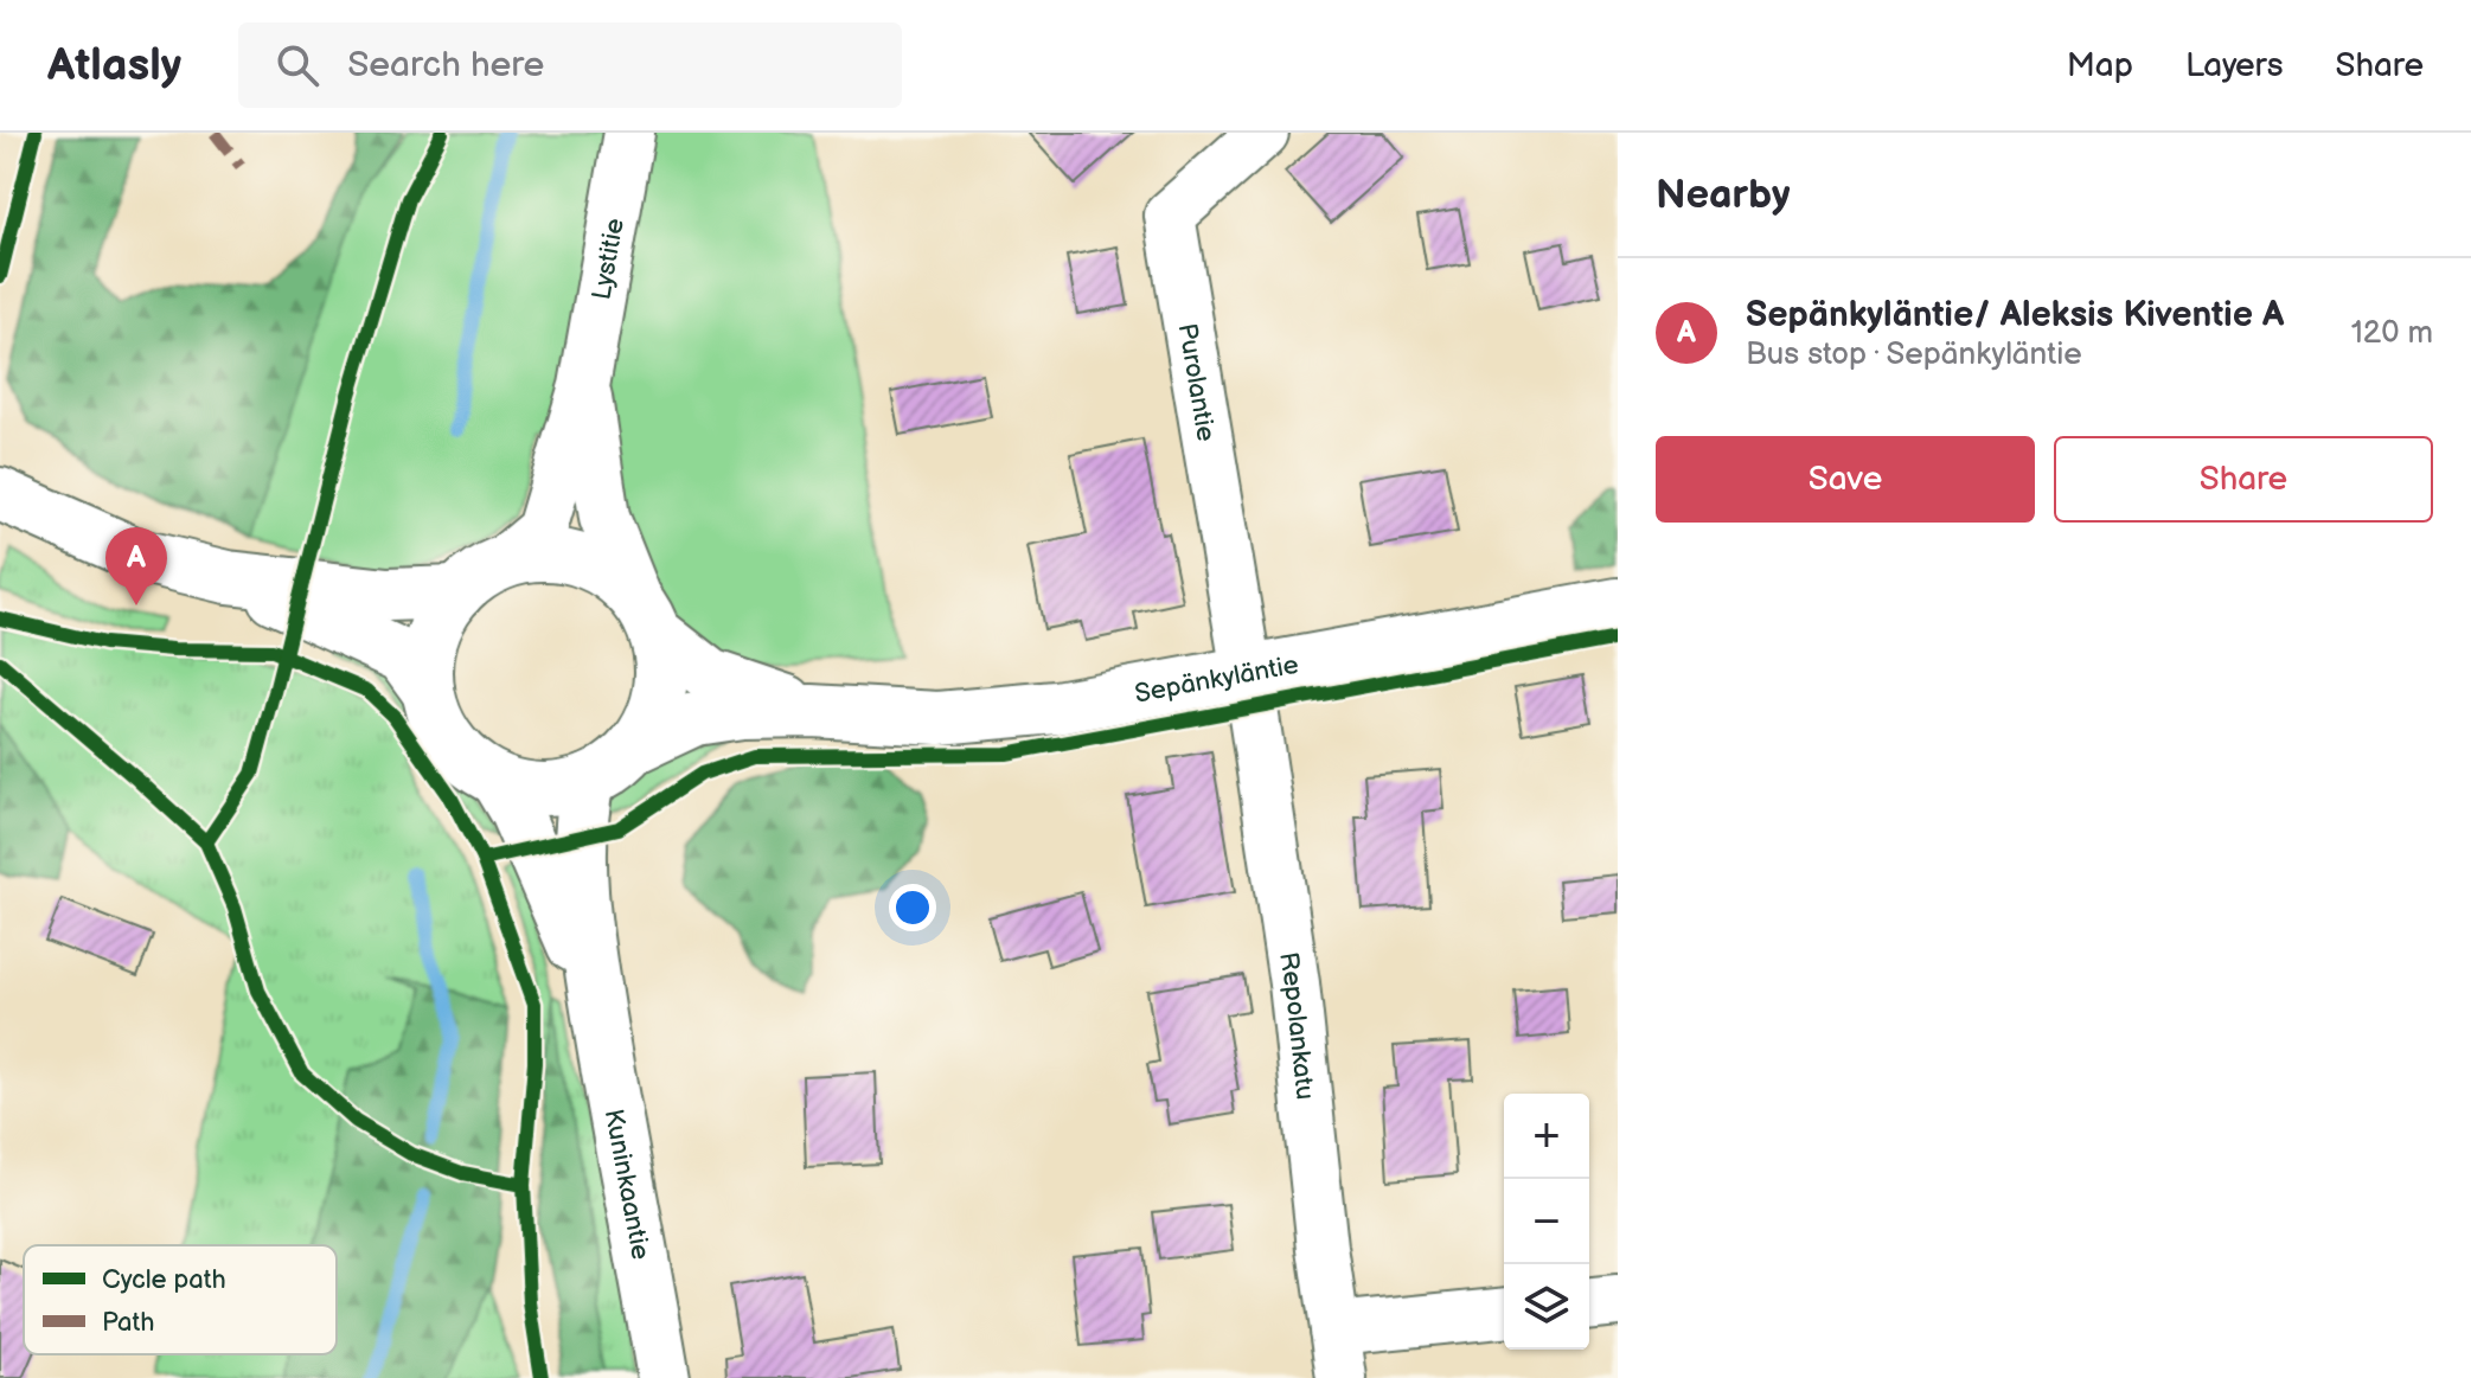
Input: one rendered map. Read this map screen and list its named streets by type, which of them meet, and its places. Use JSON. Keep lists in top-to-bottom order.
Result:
{
  "streets": {
    "main road": ["Sepänkyläntie", "Kuninkaantie"],
    "street": ["Lystitie", "Purolantie", "Repolankatu"]
  },
  "crossings": [
    ["Lystitie", "Sepänkyläntie"],
    ["Lystitie", "Kuninkaantie"],
    ["Purolantie", "Sepänkyläntie"],
    ["Purolantie", "Repolankatu"],
    ["Sepänkyläntie", "Repolankatu"],
    ["Sepänkyläntie", "Kuninkaantie"]
  ],
  "legend": ["Cycle path", "Path"],
  "page": {
    "header": "Atlasly",
    "search": "Search here",
    "nav": ["Map", "Layers", "Share"],
    "heading": "Nearby",
    "list": [
      {
        "mark": "A",
        "name": "Sepänkyläntie/ Aleksis Kiventie A",
        "note": "Bus stop · Sepänkyläntie",
        "value": "120 m"
      }
    ],
    "buttons": ["Save", "Share"],
    "pins": "A",
    "map_buttons": ["+", "−"]
  }
}
